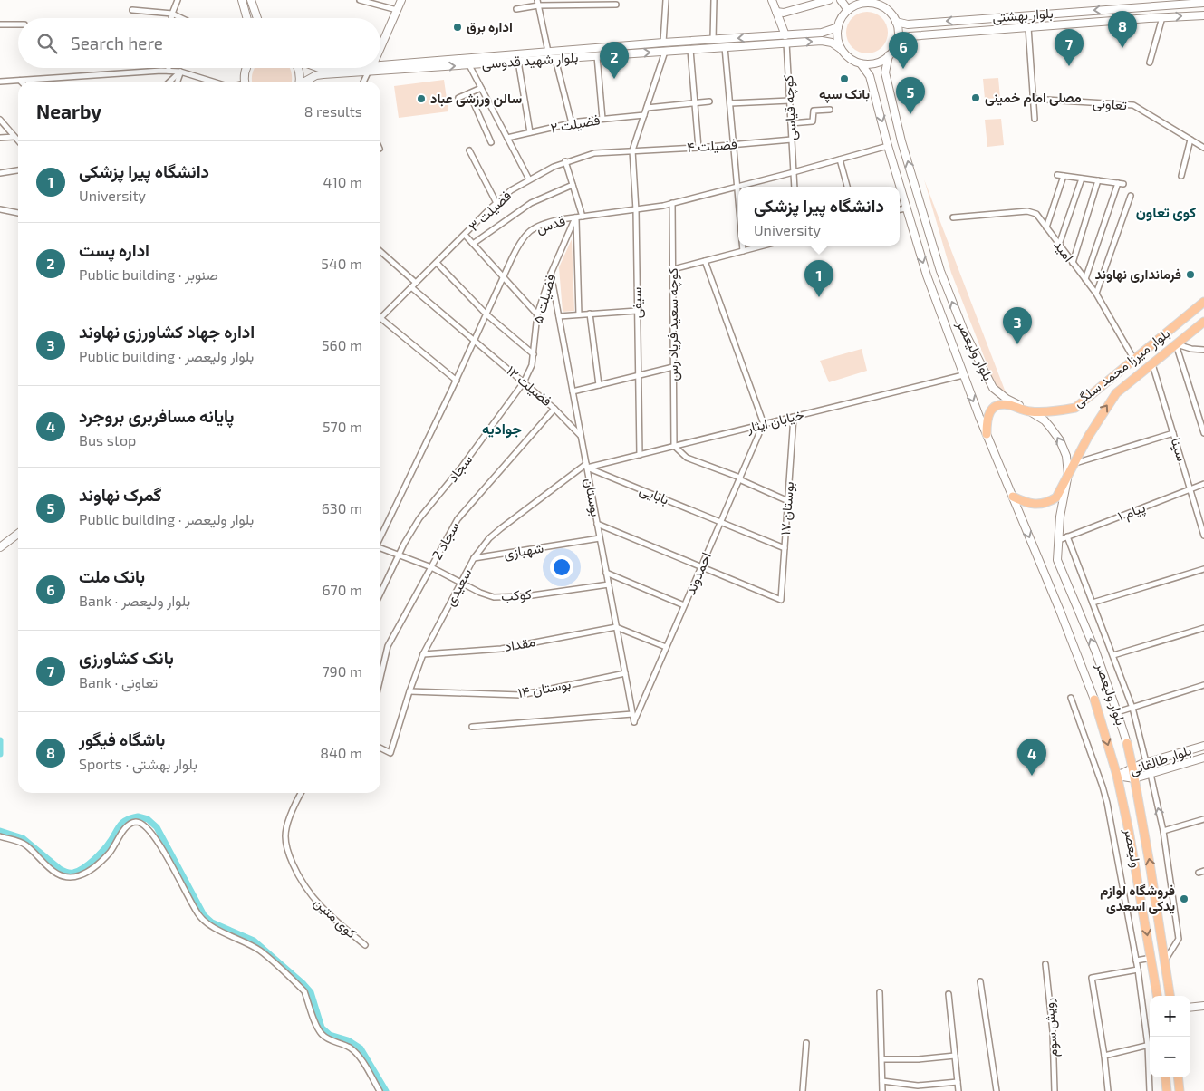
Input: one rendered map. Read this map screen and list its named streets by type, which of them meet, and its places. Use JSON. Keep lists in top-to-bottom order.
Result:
{
  "streets": {
    "main road": [
      "بلوار بهشتی",
      "بلوار شهید قدوسی",
      "بلوار ولیعصر",
      "بلوار میرزا محمد سلگی",
      "بلوار طالقانی",
      "ولیعصر"
    ],
    "street": [
      "تعاونی",
      "کوچه قیاسی",
      "فضیلت ۲",
      "فضیلت ۴",
      "فضیلت ۳",
      "قدس",
      "امید",
      "فضیلت ۵",
      "سیفی",
      "کوچه سعید فریاد رس",
      "فضیلت ۱۲",
      "خیابان ایثار",
      "سینا",
      "سجاد",
      "بابایی",
      "بوستان",
      "بوستان ۱۷",
      "پیام ۱",
      "سجاد 2",
      "شهبازی",
      "احمدوند",
      "سعیدی",
      "کوکب",
      "مقداد",
      "بوستان ۱۴",
      "کوی متین",
      "رویش سوم"
    ]
  },
  "crossings": [
    ["بلوار بهشتی", "بلوار شهید قدوسی"],
    ["بلوار بهشتی", "بلوار ولیعصر"],
    ["بلوار شهید قدوسی", "کوچه قیاسی"],
    ["بلوار شهید قدوسی", "بلوار ولیعصر"],
    ["کوچه قیاسی", "فضیلت ۴"],
    ["کوچه قیاسی", "قدس"],
    ["فضیلت ۴", "فضیلت ۳"],
    ["فضیلت ۴", "سیفی"],
    ["فضیلت ۳", "سیفی"],
    ["فضیلت ۳", "فضیلت ۱۲"],
    ["قدس", "فضیلت ۵"],
    ["قدس", "سیفی"],
    ["قدس", "کوچه سعید فریاد رس"],
    ["قدس", "بلوار ولیعصر"],
    ["قدس", "فضیلت ۱۲"],
    ["امید", "بلوار میرزا محمد سلگی"],
    ["فضیلت ۵", "فضیلت ۱۲"],
    ["فضیلت ۵", "سجاد"],
    ["فضیلت ۵", "بوستان"],
    ["سیفی", "خیابان ایثار"],
    ["کوچه سعید فریاد رس", "خیابان ایثار"],
    ["بلوار ولیعصر", "بلوار میرزا محمد سلگی"],
    ["بلوار ولیعصر", "خیابان ایثار"],
    ["بلوار ولیعصر", "پیام ۱"],
    ["بلوار ولیعصر", "ولیعصر"],
    ["بلوار میرزا محمد سلگی", "سینا"],
    ["فضیلت ۱۲", "سجاد"],
    ["فضیلت ۱۲", "بوستان"],
    ["فضیلت ۱۲", "سجاد 2"],
    ["خیابان ایثار", "بابایی"],
    ["خیابان ایثار", "بوستان"],
    ["خیابان ایثار", "بوستان ۱۷"],
    ["خیابان ایثار", "احمدوند"],
    ["خیابان ایثار", "سعیدی"],
    ["سینا", "پیام ۱"],
    ["سجاد", "کوکب"],
    ["بابایی", "بوستان"],
    ["بابایی", "بوستان ۱۷"],
    ["بابایی", "احمدوند"],
    ["بابایی", "سعیدی"],
    ["بوستان", "شهبازی"],
    ["بوستان", "احمدوند"],
    ["بوستان", "سعیدی"],
    ["بوستان", "کوکب"],
    ["بوستان", "مقداد"],
    ["بوستان", "بوستان ۱۴"],
    ["بوستان ۱۷", "احمدوند"],
    ["سجاد 2", "کوکب"],
    ["شهبازی", "سعیدی"],
    ["سعیدی", "کوکب"],
    ["سعیدی", "مقداد"],
    ["سعیدی", "بوستان ۱۴"],
    ["بلوار طالقانی", "ولیعصر"]
  ],
  "districts": ["کوی تعاون", "جوادیه"],
  "places": [
    "اداره برق",
    "بانک سپه",
    "مصلی امام خمینی",
    "سالن ورزشی عباد",
    "فرمانداری نهاوند",
    "فروشگاه لوازم یدکی اسعدی"
  ],
  "page": {
    "pins": [
      "8",
      "7",
      "6",
      "2",
      "5",
      "1",
      "3",
      "4"
    ],
    "search": "Search here",
    "heading": ["Nearby", "8 results"],
    "list": [
      {
        "mark": "1",
        "name": "دانشگاه پیرا پزشکی",
        "note": "University",
        "value": "410 m"
      },
      {
        "mark": "2",
        "name": "اداره پست",
        "note": "Public building · صنوبر",
        "value": "540 m"
      },
      {
        "mark": "3",
        "name": "اداره جهاد کشاورزی نهاوند",
        "note": "Public building · بلوار ولیعصر",
        "value": "560 m"
      },
      {
        "mark": "4",
        "name": "پایانه مسافربری بروجرد",
        "note": "Bus stop",
        "value": "570 m"
      },
      {
        "mark": "5",
        "name": "گمرک نهاوند",
        "note": "Public building · بلوار ولیعصر",
        "value": "630 m"
      },
      {
        "mark": "6",
        "name": "بانک ملت",
        "note": "Bank · بلوار ولیعصر",
        "value": "670 m"
      },
      {
        "mark": "7",
        "name": "بانک کشاورزی",
        "note": "Bank · تعاونی",
        "value": "790 m"
      },
      {
        "mark": "8",
        "name": "باشگاه فیگور",
        "note": "Sports · بلوار بهشتی",
        "value": "840 m"
      }
    ],
    "popup": ["دانشگاه پیرا پزشکی", "University"],
    "map_buttons": ["+", "−"]
  }
}
